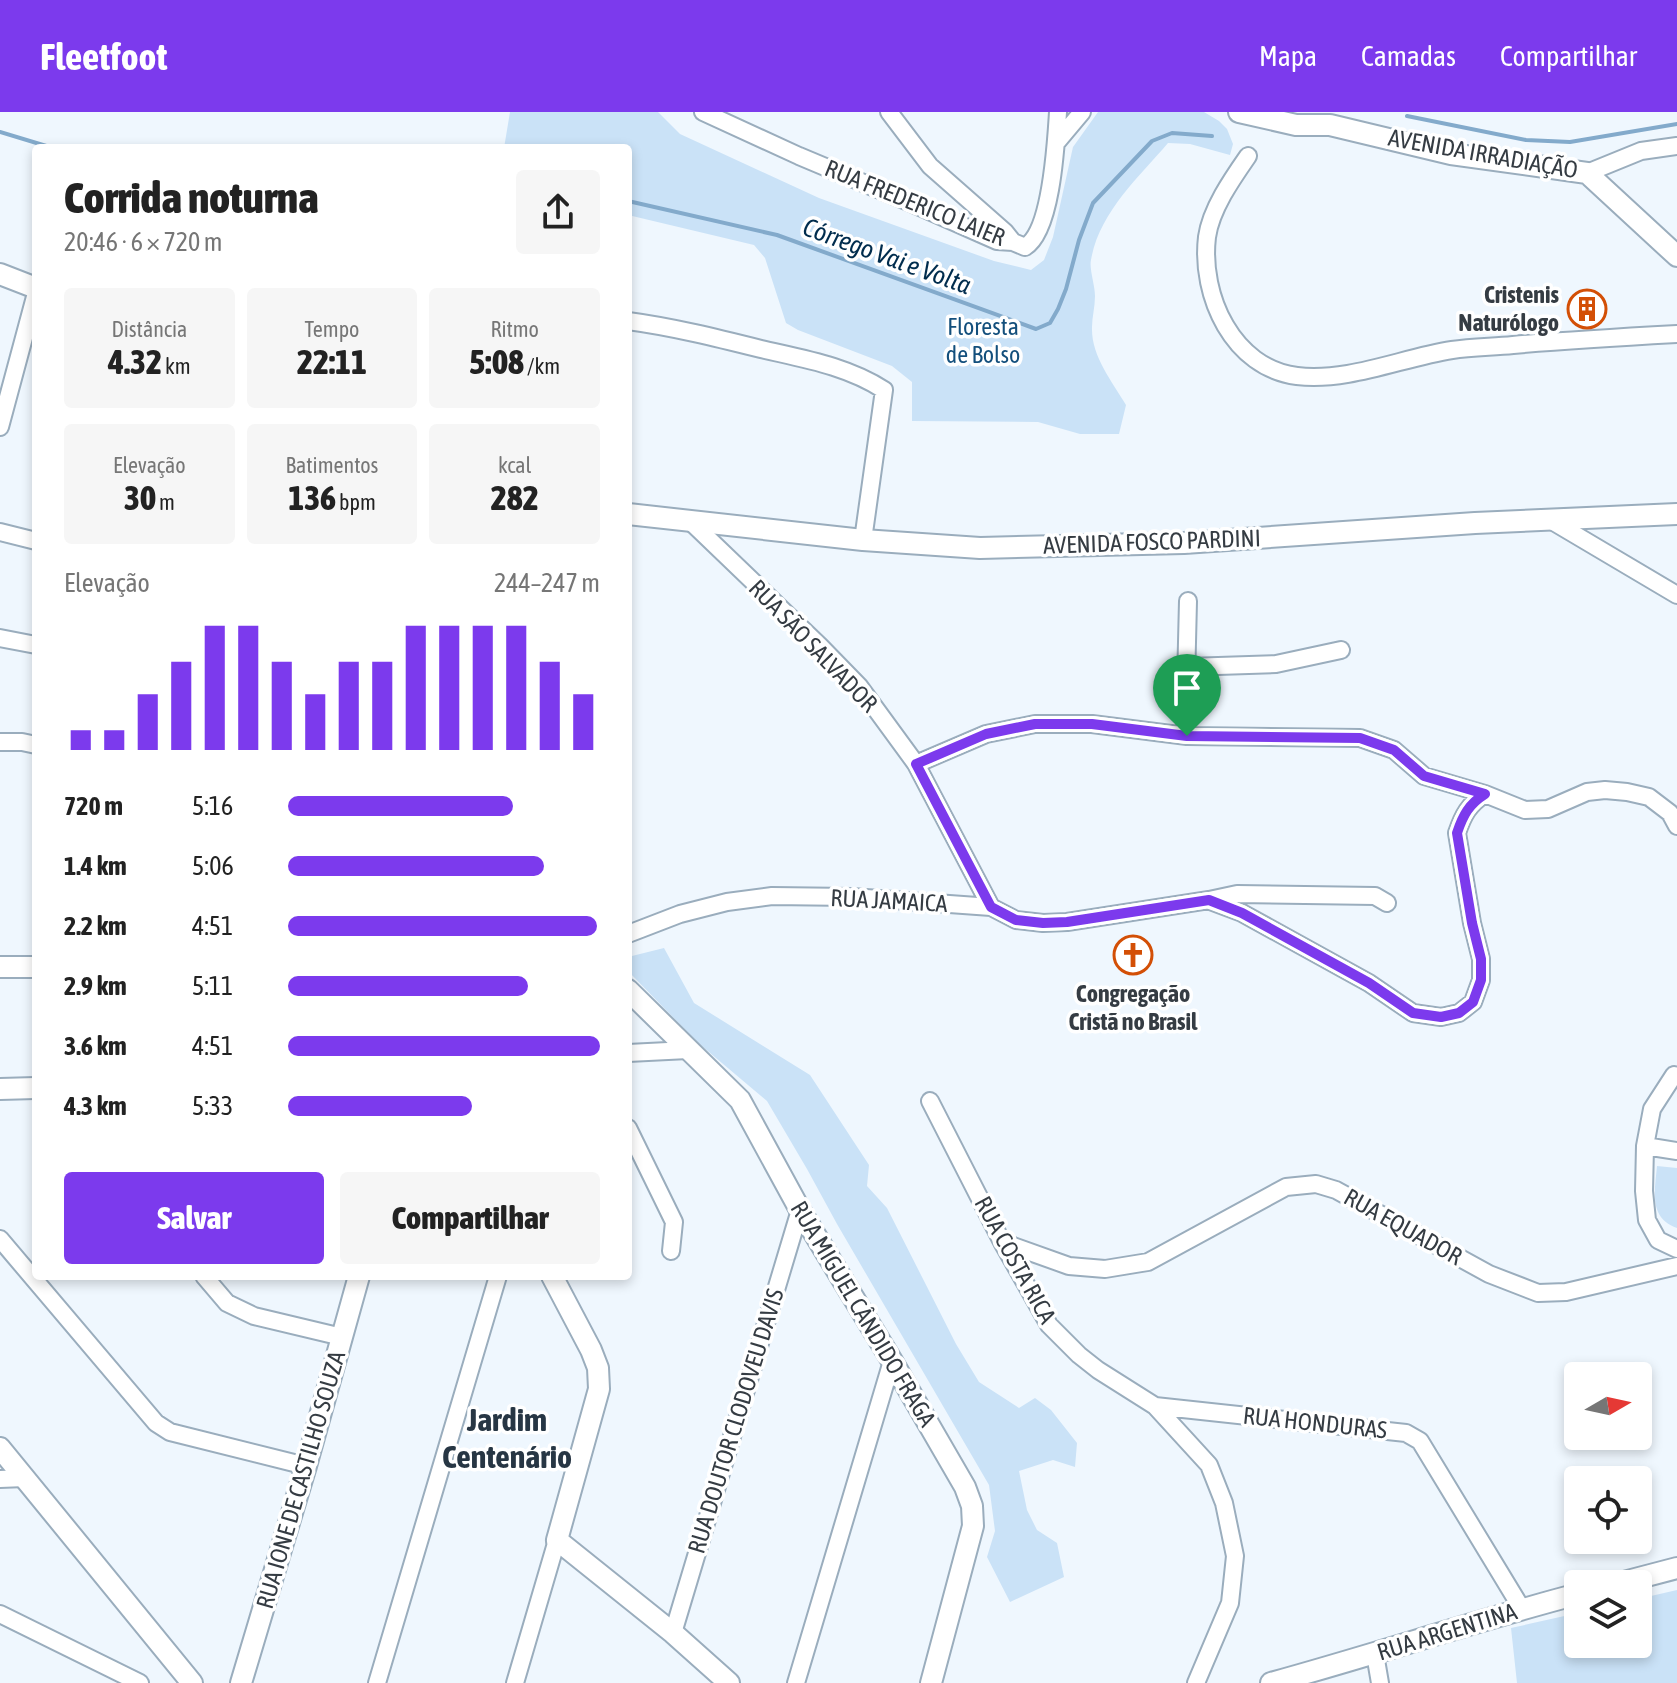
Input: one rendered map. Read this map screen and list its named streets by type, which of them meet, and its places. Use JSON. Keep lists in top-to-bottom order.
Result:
{
  "streets": {
    "street": [
      "AVENIDA IRRADIAÇÃO",
      "RUA FREDERICO LAIER",
      "AVENIDA FOSCO PARDINI",
      "RUA SÃO SALVADOR",
      "RUA JAMAICA",
      "RUA EQUADOR",
      "RUA COSTA RICA",
      "RUA MIGUEL CÂNDIDO FRAGA",
      "RUA DOUTOR CLODOVEU DAVIS",
      "RUA HONDURAS",
      "RUA IONE DE CASTILHO SOUZA",
      "RUA ARGENTINA"
    ]
  },
  "crossings": [
    ["AVENIDA FOSCO PARDINI", "RUA SÃO SALVADOR"],
    ["RUA SÃO SALVADOR", "RUA JAMAICA"],
    ["RUA EQUADOR", "RUA COSTA RICA"],
    ["RUA COSTA RICA", "RUA HONDURAS"],
    ["RUA MIGUEL CÂNDIDO FRAGA", "RUA DOUTOR CLODOVEU DAVIS"],
    ["RUA HONDURAS", "RUA ARGENTINA"]
  ],
  "districts": ["Jardim Centenário"],
  "water": ["Córrego Vai e Volta"],
  "parks": ["Floresta de Bolso"],
  "places": {
    "building": ["Cristenis Naturólogo"],
    "church": ["Congregação Cristã no Brasil"]
  },
  "north": "right",
  "page": {
    "header": "Fleetfoot",
    "nav": ["Mapa", "Camadas", "Compartilhar"],
    "heading": ["Corrida noturna", "20:46 · 6 × 720 m"],
    "stats": [
      ["Distância", "4.32 km"],
      ["Tempo", "22:11"],
      ["Ritmo", "5:08 /km"],
      ["Elevação", "30 m"],
      ["Batimentos", "136 bpm"],
      ["kcal", "282"]
    ],
    "chart": ["Elevação", "244–247 m"],
    "list": [
      {
        "name": "720 m",
        "note": "5:16"
      },
      {
        "name": "1.4 km",
        "note": "5:06"
      },
      {
        "name": "2.2 km",
        "note": "4:51"
      },
      {
        "name": "2.9 km",
        "note": "5:11"
      },
      {
        "name": "3.6 km",
        "note": "4:51"
      },
      {
        "name": "4.3 km",
        "note": "5:33"
      }
    ],
    "buttons": ["Salvar", "Compartilhar"]
  }
}
